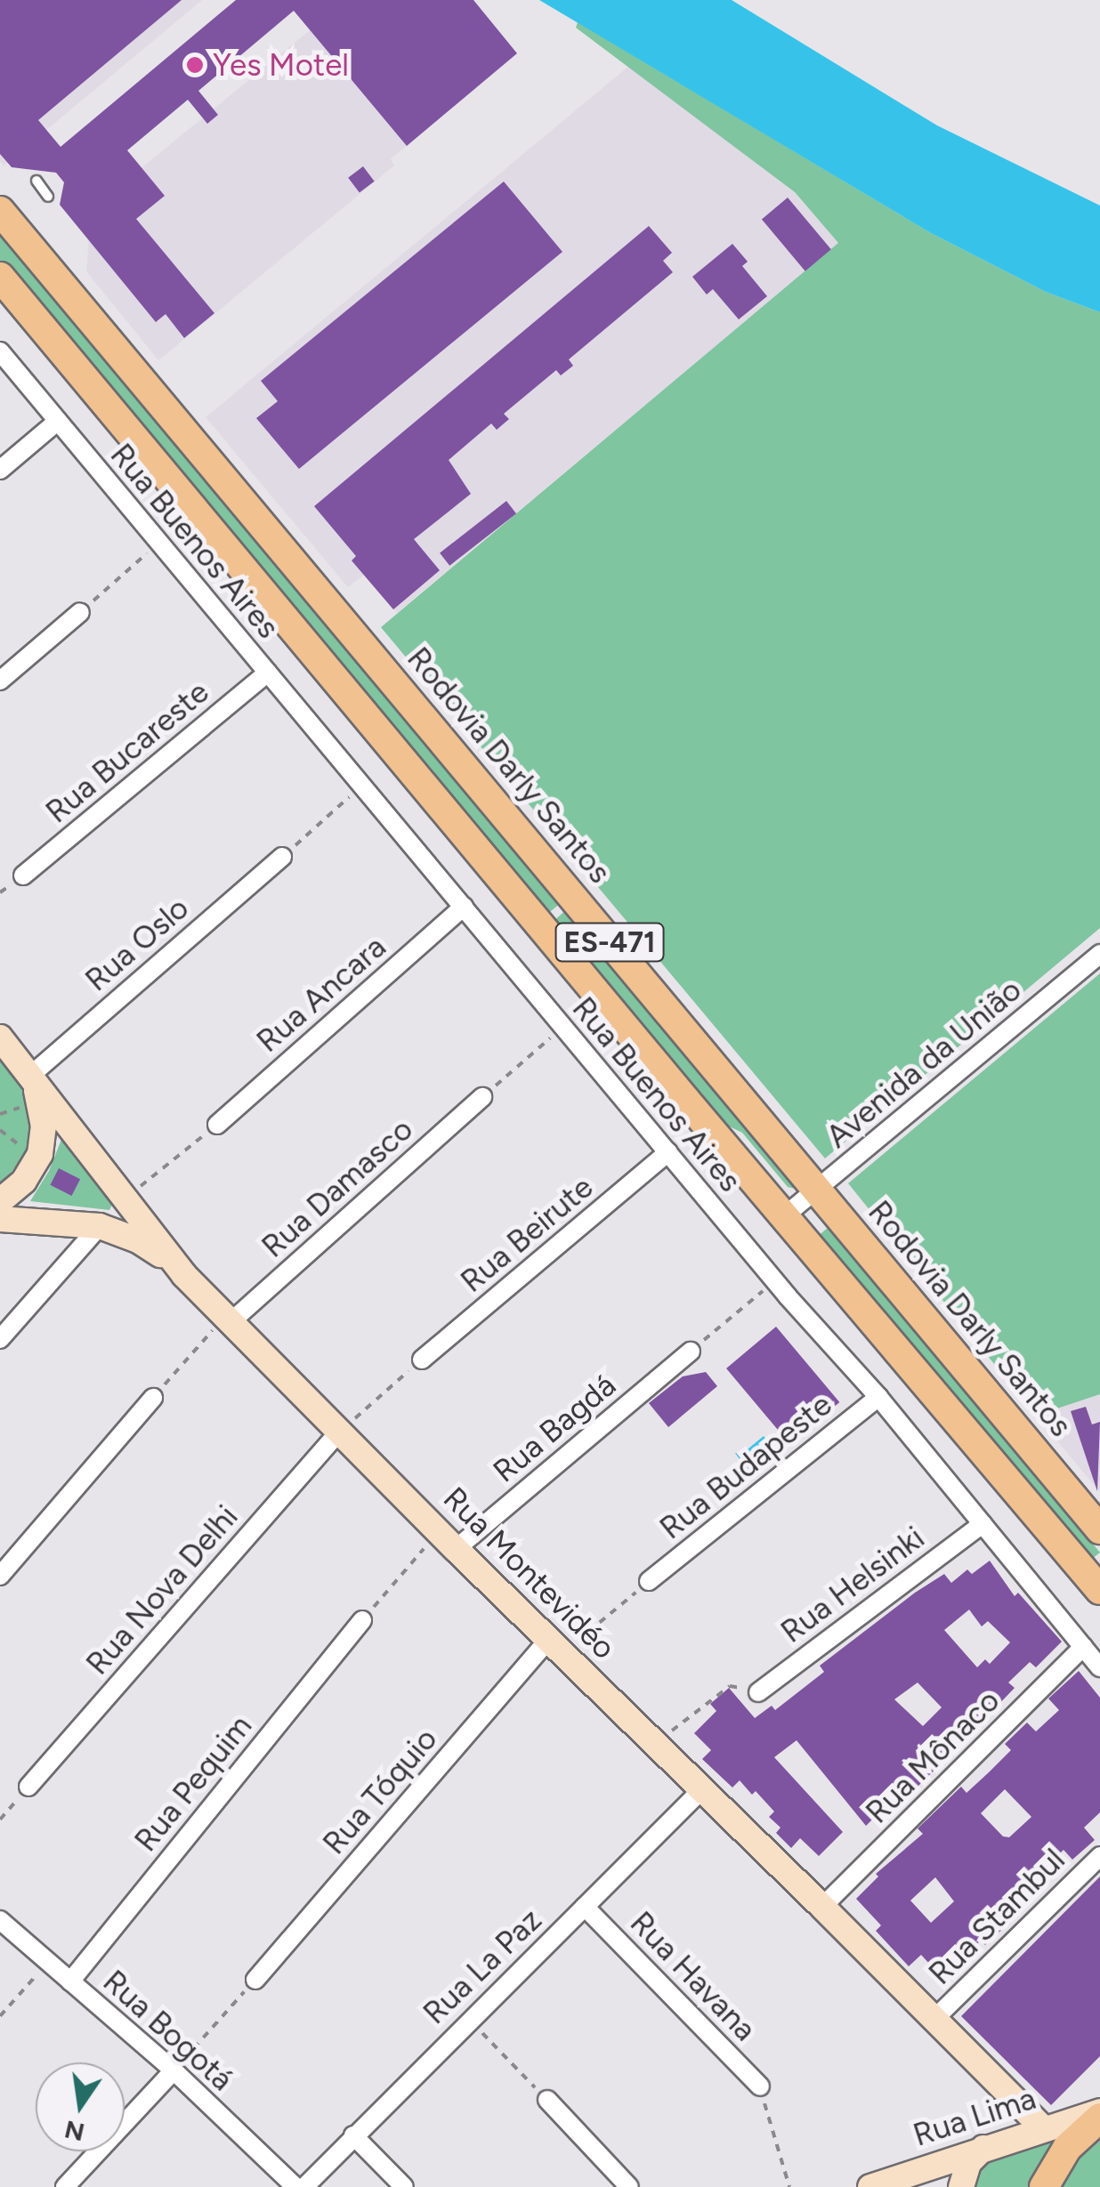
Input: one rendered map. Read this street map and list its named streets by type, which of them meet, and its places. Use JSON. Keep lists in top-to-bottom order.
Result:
{
  "streets": {
    "main road": ["Rodovia Darly Santos", "ES-471"],
    "street": [
      "Rua Buenos Aires",
      "Rua Bucareste",
      "Rua Oslo",
      "Rua Ancara",
      "Avenida da União",
      "Rua Damasco",
      "Rua Beirute",
      "Rua Bagdá",
      "Rua Budapeste",
      "Rua Montevidéo",
      "Rua Helsinki",
      "Rua Nova Delhi",
      "Rua Mônaco",
      "Rua Pequim",
      "Rua Tóquio",
      "Rua Stambul",
      "Rua La Paz",
      "Rua Havana",
      "Rua Bogotá",
      "Rua Lima"
    ]
  },
  "crossings": [
    ["Rua Buenos Aires", "Rua Bucareste"],
    ["Rua Buenos Aires", "Rua Ancara"],
    ["Rua Buenos Aires", "Rua Beirute"],
    ["Rua Buenos Aires", "Rua Budapeste"],
    ["Rua Buenos Aires", "Rua Helsinki"],
    ["Rua Buenos Aires", "Rua Mônaco"],
    ["Rodovia Darly Santos", "Avenida da União"],
    ["ES-471", "Avenida da União"],
    ["Rua Oslo", "Rua Montevidéo"],
    ["Rua Damasco", "Rua Montevidéo"],
    ["Rua Bagdá", "Rua Montevidéo"],
    ["Rua Montevidéo", "Rua Nova Delhi"],
    ["Rua Montevidéo", "Rua Mônaco"],
    ["Rua Montevidéo", "Rua Tóquio"],
    ["Rua Montevidéo", "Rua Stambul"],
    ["Rua Montevidéo", "Rua La Paz"],
    ["Rua Montevidéo", "Rua Lima"],
    ["Rua Pequim", "Rua Bogotá"],
    ["Rua La Paz", "Rua Havana"]
  ],
  "places": ["Yes Motel"],
  "north": "bottom"
}
